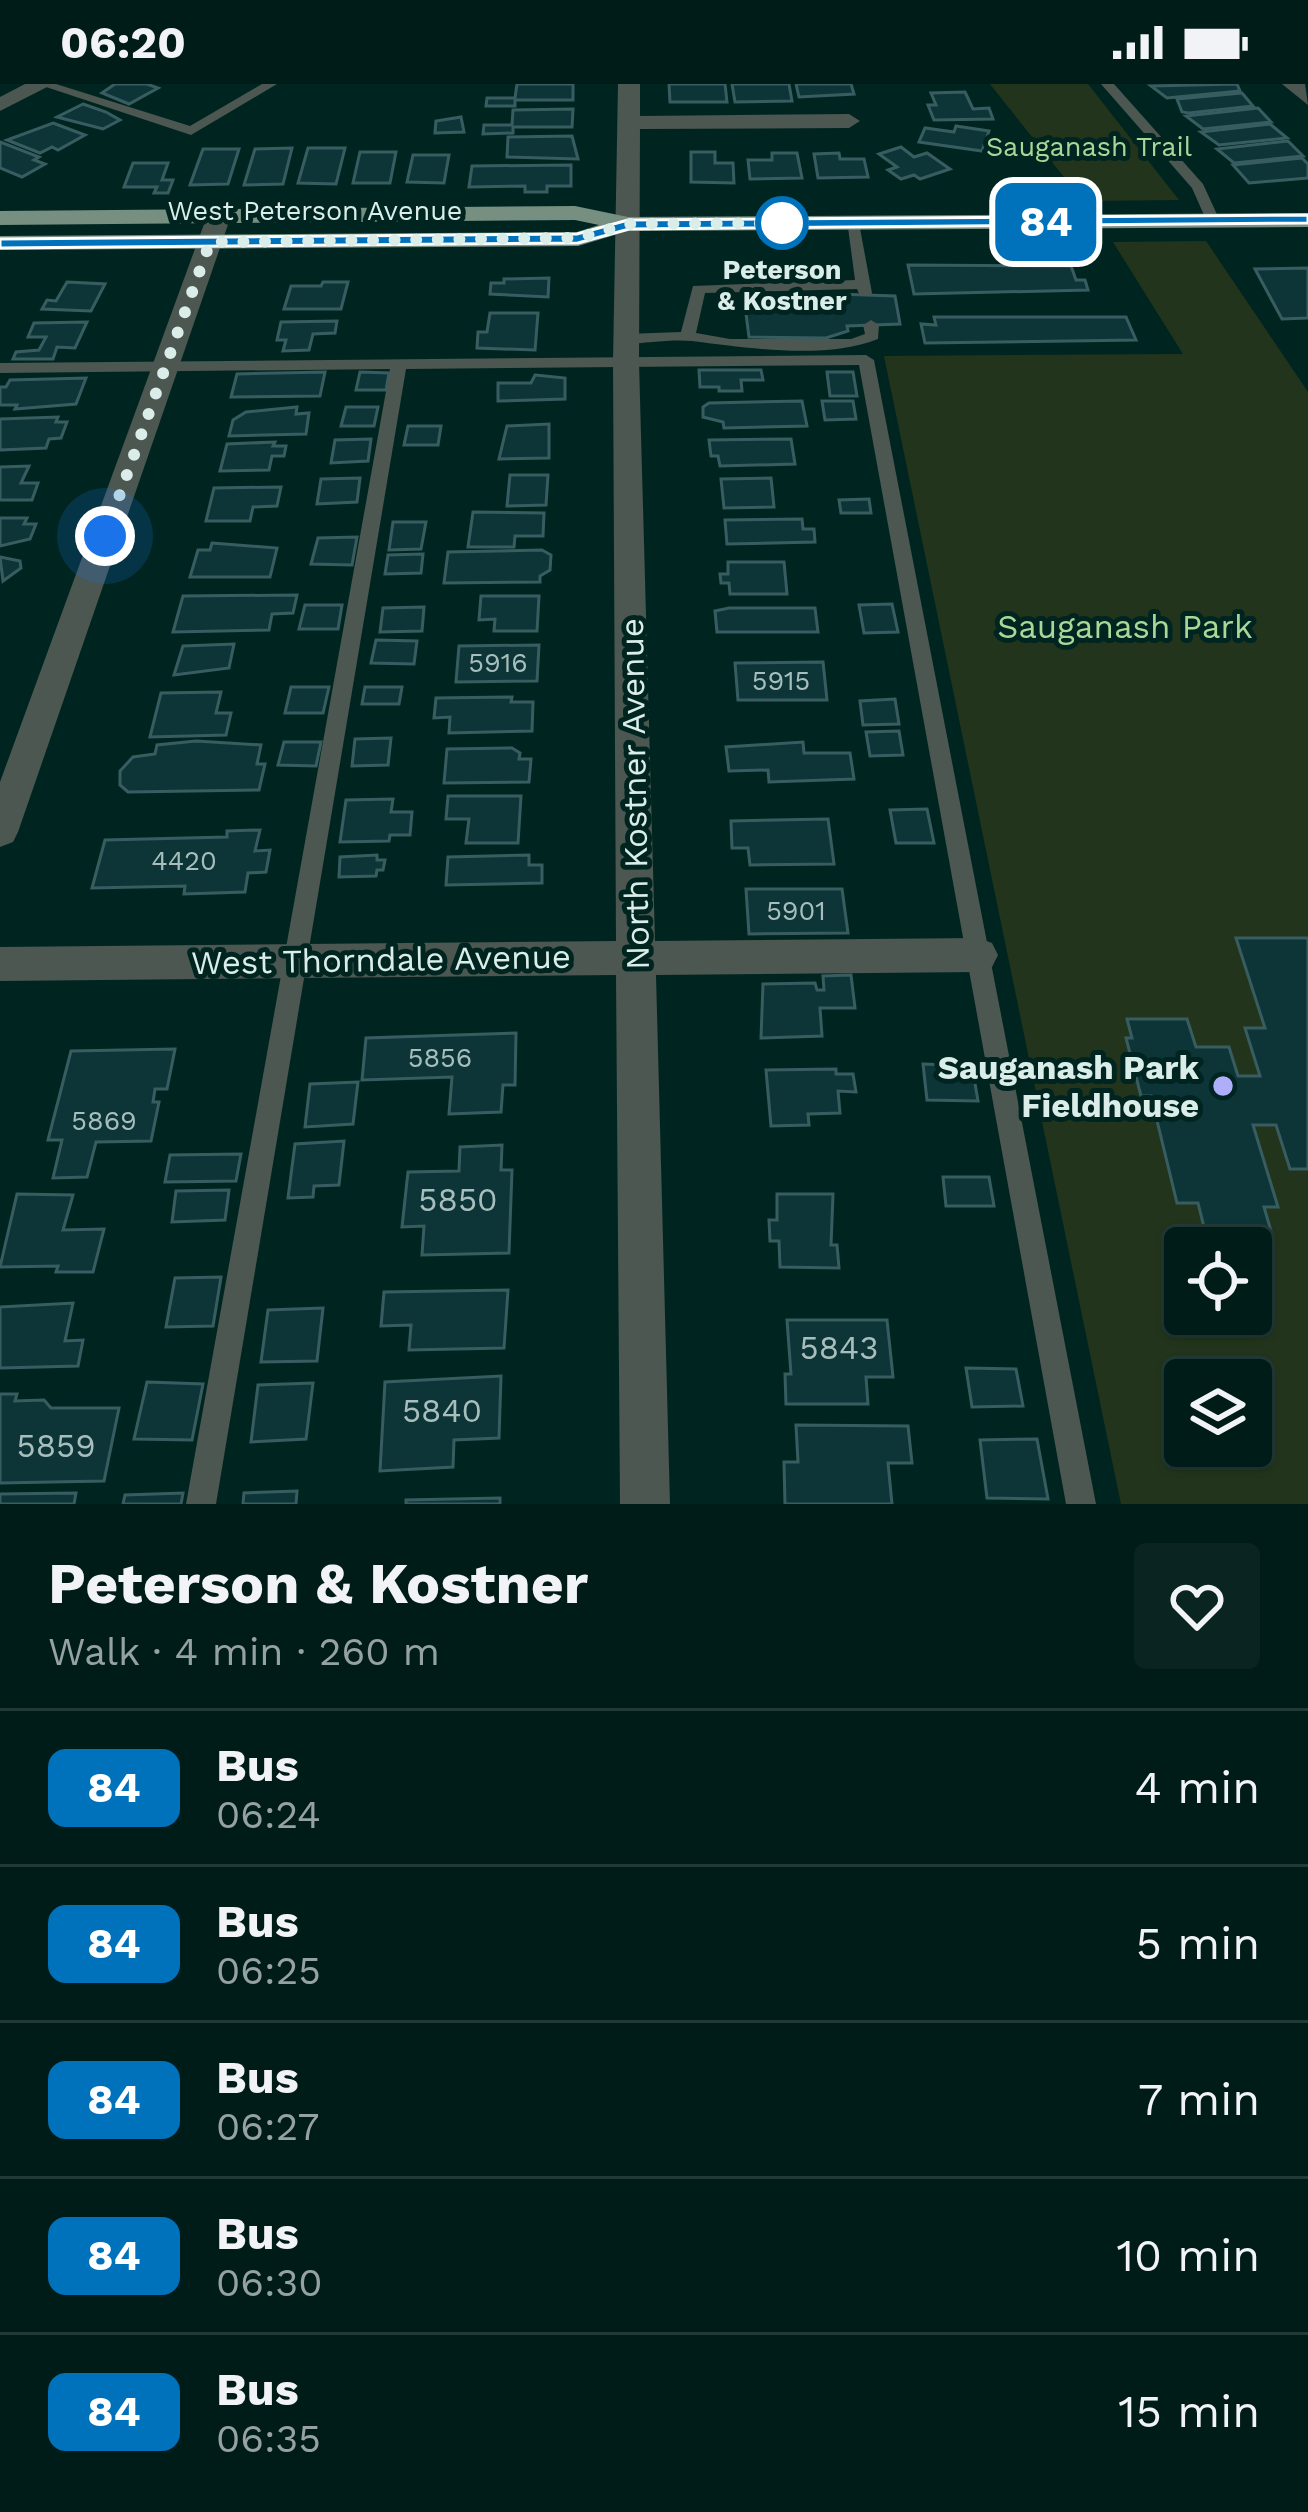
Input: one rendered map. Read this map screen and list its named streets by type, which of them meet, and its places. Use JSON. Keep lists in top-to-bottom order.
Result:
{
  "streets": {
    "main road": ["West Peterson Avenue"],
    "street": ["North Kostner Avenue", "West Thorndale Avenue"]
  },
  "crossings": [
    ["West Peterson Avenue", "North Kostner Avenue"],
    ["North Kostner Avenue", "West Thorndale Avenue"]
  ],
  "parks": ["Sauganash Trail", "Sauganash Park"],
  "places": ["Peterson & Kostner", "Sauganash Park Fieldhouse"],
  "lines": ["bus line 84"],
  "house_numbers": [
    "5916",
    "5915",
    "4420",
    "5901",
    "5856",
    "5869",
    "5850",
    "5843",
    "5840",
    "5859"
  ],
  "page": {
    "status": "06:20",
    "on_map": "84",
    "heading": ["Peterson & Kostner", "Walk · 4 min · 260 m"],
    "list": [
      {
        "mark": "84",
        "name": "Bus",
        "note": "06:24",
        "value": "4 min"
      },
      {
        "mark": "84",
        "name": "Bus",
        "note": "06:25",
        "value": "5 min"
      },
      {
        "mark": "84",
        "name": "Bus",
        "note": "06:27",
        "value": "7 min"
      },
      {
        "mark": "84",
        "name": "Bus",
        "note": "06:30",
        "value": "10 min"
      },
      {
        "mark": "84",
        "name": "Bus",
        "note": "06:35",
        "value": "15 min"
      }
    ]
  }
}
